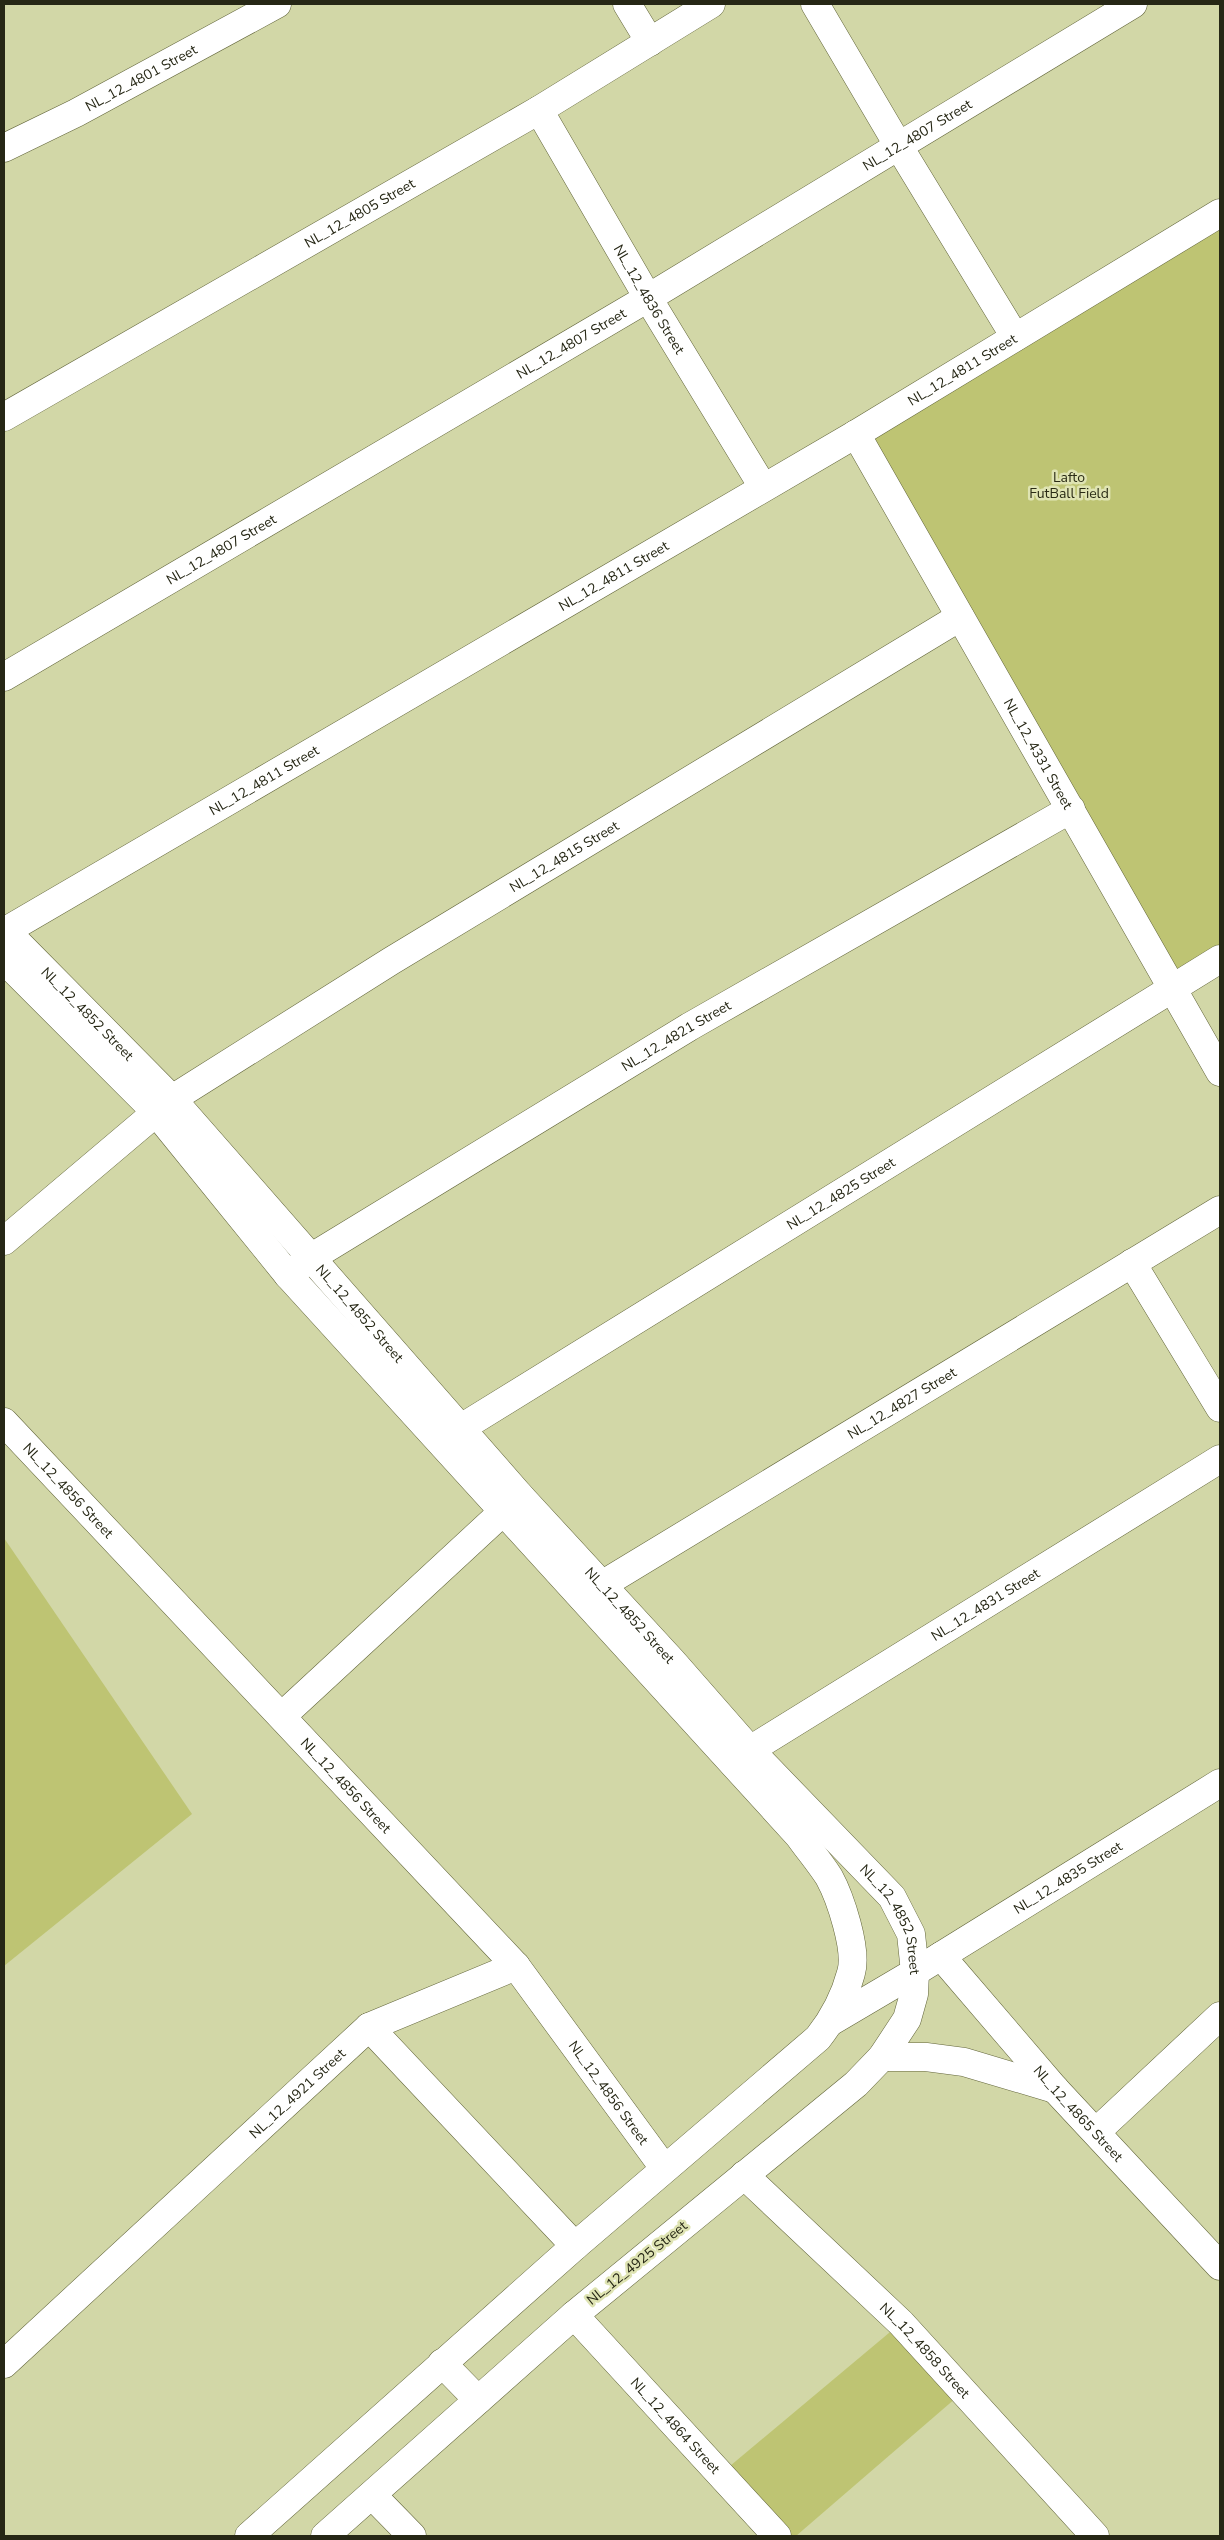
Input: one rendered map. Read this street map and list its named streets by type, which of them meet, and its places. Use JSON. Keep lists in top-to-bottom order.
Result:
{
  "streets": {
    "street": [
      "NL_12_4801 Street",
      "NL_12_4807 Street",
      "NL_12_4805 Street",
      "NL_12_4836 Street",
      "NL_12_4811 Street",
      "NL_12_4331 Street",
      "NL_12_4815 Street",
      "NL_12_4852 Street",
      "NL_12_4821 Street",
      "NL_12_4825 Street",
      "NL_12_4827 Street",
      "NL_12_4856 Street",
      "NL_12_4831 Street",
      "NL_12_4835 Street",
      "NL_12_4921 Street",
      "NL_12_4865 Street",
      "NL_12_4925 Street",
      "NL_12_4858 Street",
      "NL_12_4864 Street"
    ]
  },
  "crossings": [
    ["NL_12_4807 Street", "NL_12_4836 Street"],
    ["NL_12_4805 Street", "NL_12_4836 Street"],
    ["NL_12_4836 Street", "NL_12_4811 Street"],
    ["NL_12_4811 Street", "NL_12_4331 Street"],
    ["NL_12_4811 Street", "NL_12_4852 Street"],
    ["NL_12_4331 Street", "NL_12_4815 Street"],
    ["NL_12_4331 Street", "NL_12_4821 Street"],
    ["NL_12_4331 Street", "NL_12_4825 Street"],
    ["NL_12_4815 Street", "NL_12_4852 Street"],
    ["NL_12_4852 Street", "NL_12_4821 Street"],
    ["NL_12_4852 Street", "NL_12_4825 Street"],
    ["NL_12_4852 Street", "NL_12_4827 Street"],
    ["NL_12_4852 Street", "NL_12_4831 Street"],
    ["NL_12_4852 Street", "NL_12_4835 Street"],
    ["NL_12_4852 Street", "NL_12_4925 Street"],
    ["NL_12_4835 Street", "NL_12_4865 Street"],
    ["NL_12_4835 Street", "NL_12_4925 Street"],
    ["NL_12_4925 Street", "NL_12_4858 Street"],
    ["NL_12_4925 Street", "NL_12_4864 Street"]
  ],
  "parks": ["Lafto FutBall Field"]
}
